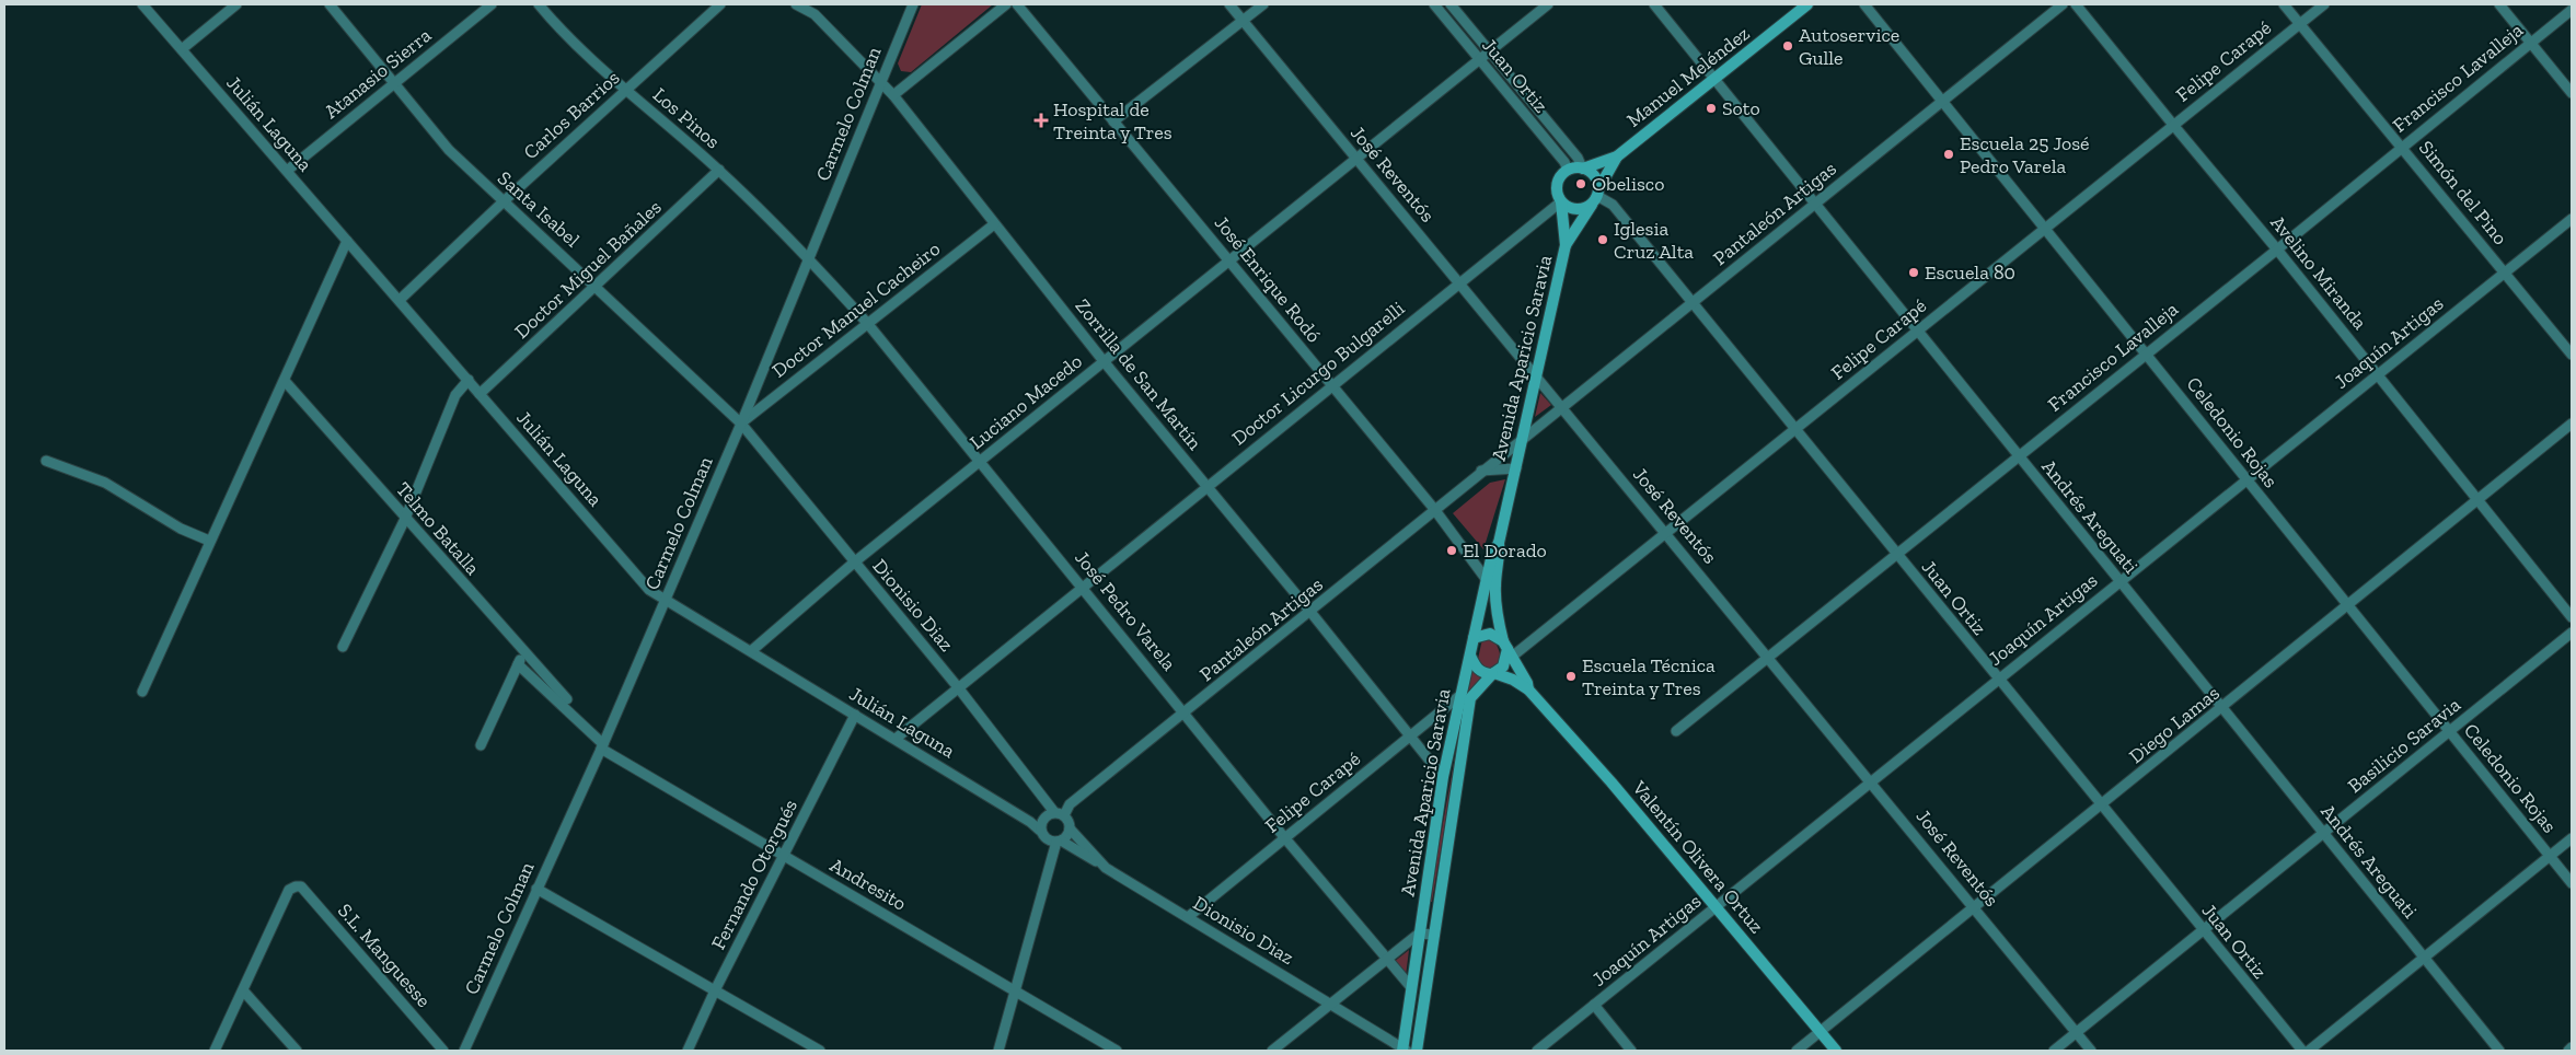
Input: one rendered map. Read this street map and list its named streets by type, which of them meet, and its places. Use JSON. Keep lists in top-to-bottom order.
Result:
{
  "streets": {
    "street": [
      "Felipe Carapé",
      "Atanasio Sierra",
      "Juan Ortiz",
      "Manuel Meléndez",
      "Francisco Lavalleja",
      "Carmelo Colman",
      "Carlos Barrios",
      "Los Pinos",
      "Julián Laguna",
      "José Reventós",
      "Simón del Pino",
      "Santa Isabel",
      "Pantaleón Artigas",
      "Doctor Miguel Bañales",
      "Avelino Miranda",
      "José Enrique Rodó",
      "Doctor Manuel Cacheiro",
      "Joaquín Artigas",
      "Avenida Aparicio Saravia",
      "Doctor Licurgo Bulgarelli",
      "Zorrilla de San Martín",
      "Luciano Macedo",
      "Celedonio Rojas",
      "Andrés Areguati",
      "Telmo Batalla",
      "Dionisio Diaz",
      "José Pedro Varela",
      "Diego Lamas",
      "Basilicio Saravia",
      "Valentín Olivera Ortuz",
      "Fernando Otorgués",
      "Andresito",
      "S.L. Manguesse"
    ]
  },
  "crossings": [
    ["Felipe Carapé", "Juan Ortiz"],
    ["Felipe Carapé", "José Reventós"],
    ["Felipe Carapé", "Simón del Pino"],
    ["Felipe Carapé", "Avelino Miranda"],
    ["Felipe Carapé", "Avenida Aparicio Saravia"],
    ["Felipe Carapé", "Zorrilla de San Martín"],
    ["Felipe Carapé", "Celedonio Rojas"],
    ["Felipe Carapé", "Andrés Areguati"],
    ["Felipe Carapé", "Dionisio Diaz"],
    ["Felipe Carapé", "José Pedro Varela"],
    ["Felipe Carapé", "Valentín Olivera Ortuz"],
    ["Atanasio Sierra", "Julián Laguna"],
    ["Atanasio Sierra", "Santa Isabel"],
    ["Juan Ortiz", "Manuel Meléndez"],
    ["Juan Ortiz", "Francisco Lavalleja"],
    ["Juan Ortiz", "Pantaleón Artigas"],
    ["Juan Ortiz", "Joaquín Artigas"],
    ["Juan Ortiz", "Avenida Aparicio Saravia"],
    ["Juan Ortiz", "Doctor Licurgo Bulgarelli"],
    ["Juan Ortiz", "Luciano Macedo"],
    ["Juan Ortiz", "Diego Lamas"],
    ["Juan Ortiz", "Basilicio Saravia"],
    ["Manuel Meléndez", "Avenida Aparicio Saravia"],
    ["Manuel Meléndez", "Doctor Licurgo Bulgarelli"],
    ["Manuel Meléndez", "Andrés Areguati"],
    ["Francisco Lavalleja", "José Reventós"],
    ["Francisco Lavalleja", "Simón del Pino"],
    ["Francisco Lavalleja", "Avelino Miranda"],
    ["Francisco Lavalleja", "Celedonio Rojas"],
    ["Francisco Lavalleja", "Andrés Areguati"],
    ["Carmelo Colman", "Los Pinos"],
    ["Carmelo Colman", "Julián Laguna"],
    ["Carmelo Colman", "Santa Isabel"],
    ["Carmelo Colman", "Doctor Manuel Cacheiro"],
    ["Carmelo Colman", "Zorrilla de San Martín"],
    ["Carmelo Colman", "Dionisio Diaz"],
    ["Carmelo Colman", "José Pedro Varela"],
    ["Carmelo Colman", "Andresito"],
    ["Carlos Barrios", "Los Pinos"],
    ["Carlos Barrios", "Julián Laguna"],
    ["Carlos Barrios", "Santa Isabel"],
    ["Los Pinos", "Doctor Miguel Bañales"],
    ["Los Pinos", "José Pedro Varela"],
    ["Julián Laguna", "Pantaleón Artigas"],
    ["Julián Laguna", "Doctor Miguel Bañales"],
    ["Julián Laguna", "Doctor Licurgo Bulgarelli"],
    ["Julián Laguna", "Luciano Macedo"],
    ["Julián Laguna", "Dionisio Diaz"],
    ["Julián Laguna", "Fernando Otorgués"],
    ["José Reventós", "Pantaleón Artigas"],
    ["José Reventós", "Joaquín Artigas"],
    ["José Reventós", "Avenida Aparicio Saravia"],
    ["José Reventós", "Doctor Licurgo Bulgarelli"],
    ["José Reventós", "Luciano Macedo"],
    ["José Reventós", "Diego Lamas"],
    ["José Reventós", "Basilicio Saravia"],
    ["Simón del Pino", "Joaquín Artigas"],
    ["Santa Isabel", "Doctor Miguel Bañales"],
    ["Santa Isabel", "Doctor Manuel Cacheiro"],
    ["Santa Isabel", "Dionisio Diaz"],
    ["Pantaleón Artigas", "José Enrique Rodó"],
    ["Pantaleón Artigas", "Avenida Aparicio Saravia"],
    ["Pantaleón Artigas", "Zorrilla de San Martín"],
    ["Pantaleón Artigas", "Celedonio Rojas"],
    ["Pantaleón Artigas", "Andrés Areguati"],
    ["Pantaleón Artigas", "Dionisio Diaz"],
    ["Pantaleón Artigas", "José Pedro Varela"],
    ["Avelino Miranda", "Joaquín Artigas"],
    ["Avelino Miranda", "Diego Lamas"],
    ["José Enrique Rodó", "Avenida Aparicio Saravia"],
    ["José Enrique Rodó", "Doctor Licurgo Bulgarelli"],
    ["José Enrique Rodó", "Luciano Macedo"],
    ["Doctor Manuel Cacheiro", "Zorrilla de San Martín"],
    ["Doctor Manuel Cacheiro", "Dionisio Diaz"],
    ["Doctor Manuel Cacheiro", "José Pedro Varela"],
    ["Joaquín Artigas", "Celedonio Rojas"],
    ["Joaquín Artigas", "Andrés Areguati"],
    ["Joaquín Artigas", "Valentín Olivera Ortuz"],
    ["Avenida Aparicio Saravia", "Doctor Licurgo Bulgarelli"],
    ["Avenida Aparicio Saravia", "Zorrilla de San Martín"],
    ["Avenida Aparicio Saravia", "Dionisio Diaz"],
    ["Avenida Aparicio Saravia", "José Pedro Varela"],
    ["Avenida Aparicio Saravia", "Valentín Olivera Ortuz"],
    ["Doctor Licurgo Bulgarelli", "Zorrilla de San Martín"],
    ["Doctor Licurgo Bulgarelli", "Dionisio Diaz"],
    ["Doctor Licurgo Bulgarelli", "José Pedro Varela"],
    ["Zorrilla de San Martín", "Luciano Macedo"],
    ["Luciano Macedo", "Dionisio Diaz"],
    ["Luciano Macedo", "José Pedro Varela"],
    ["Celedonio Rojas", "Diego Lamas"],
    ["Celedonio Rojas", "Basilicio Saravia"],
    ["Andrés Areguati", "Diego Lamas"],
    ["Andrés Areguati", "Basilicio Saravia"],
    ["Diego Lamas", "Valentín Olivera Ortuz"],
    ["Fernando Otorgués", "Andresito"]
  ],
  "places": {
    "other": [
      "Autoservice Gulle",
      "Soto",
      "Escuela 25 José Pedro Varela",
      "Obelisco",
      "Iglesia Cruz Alta",
      "Escuela 80",
      "El Dorado",
      "Escuela Técnica Treinta y Tres"
    ],
    "health": ["Hospital de Treinta y Tres"]
  }
}
